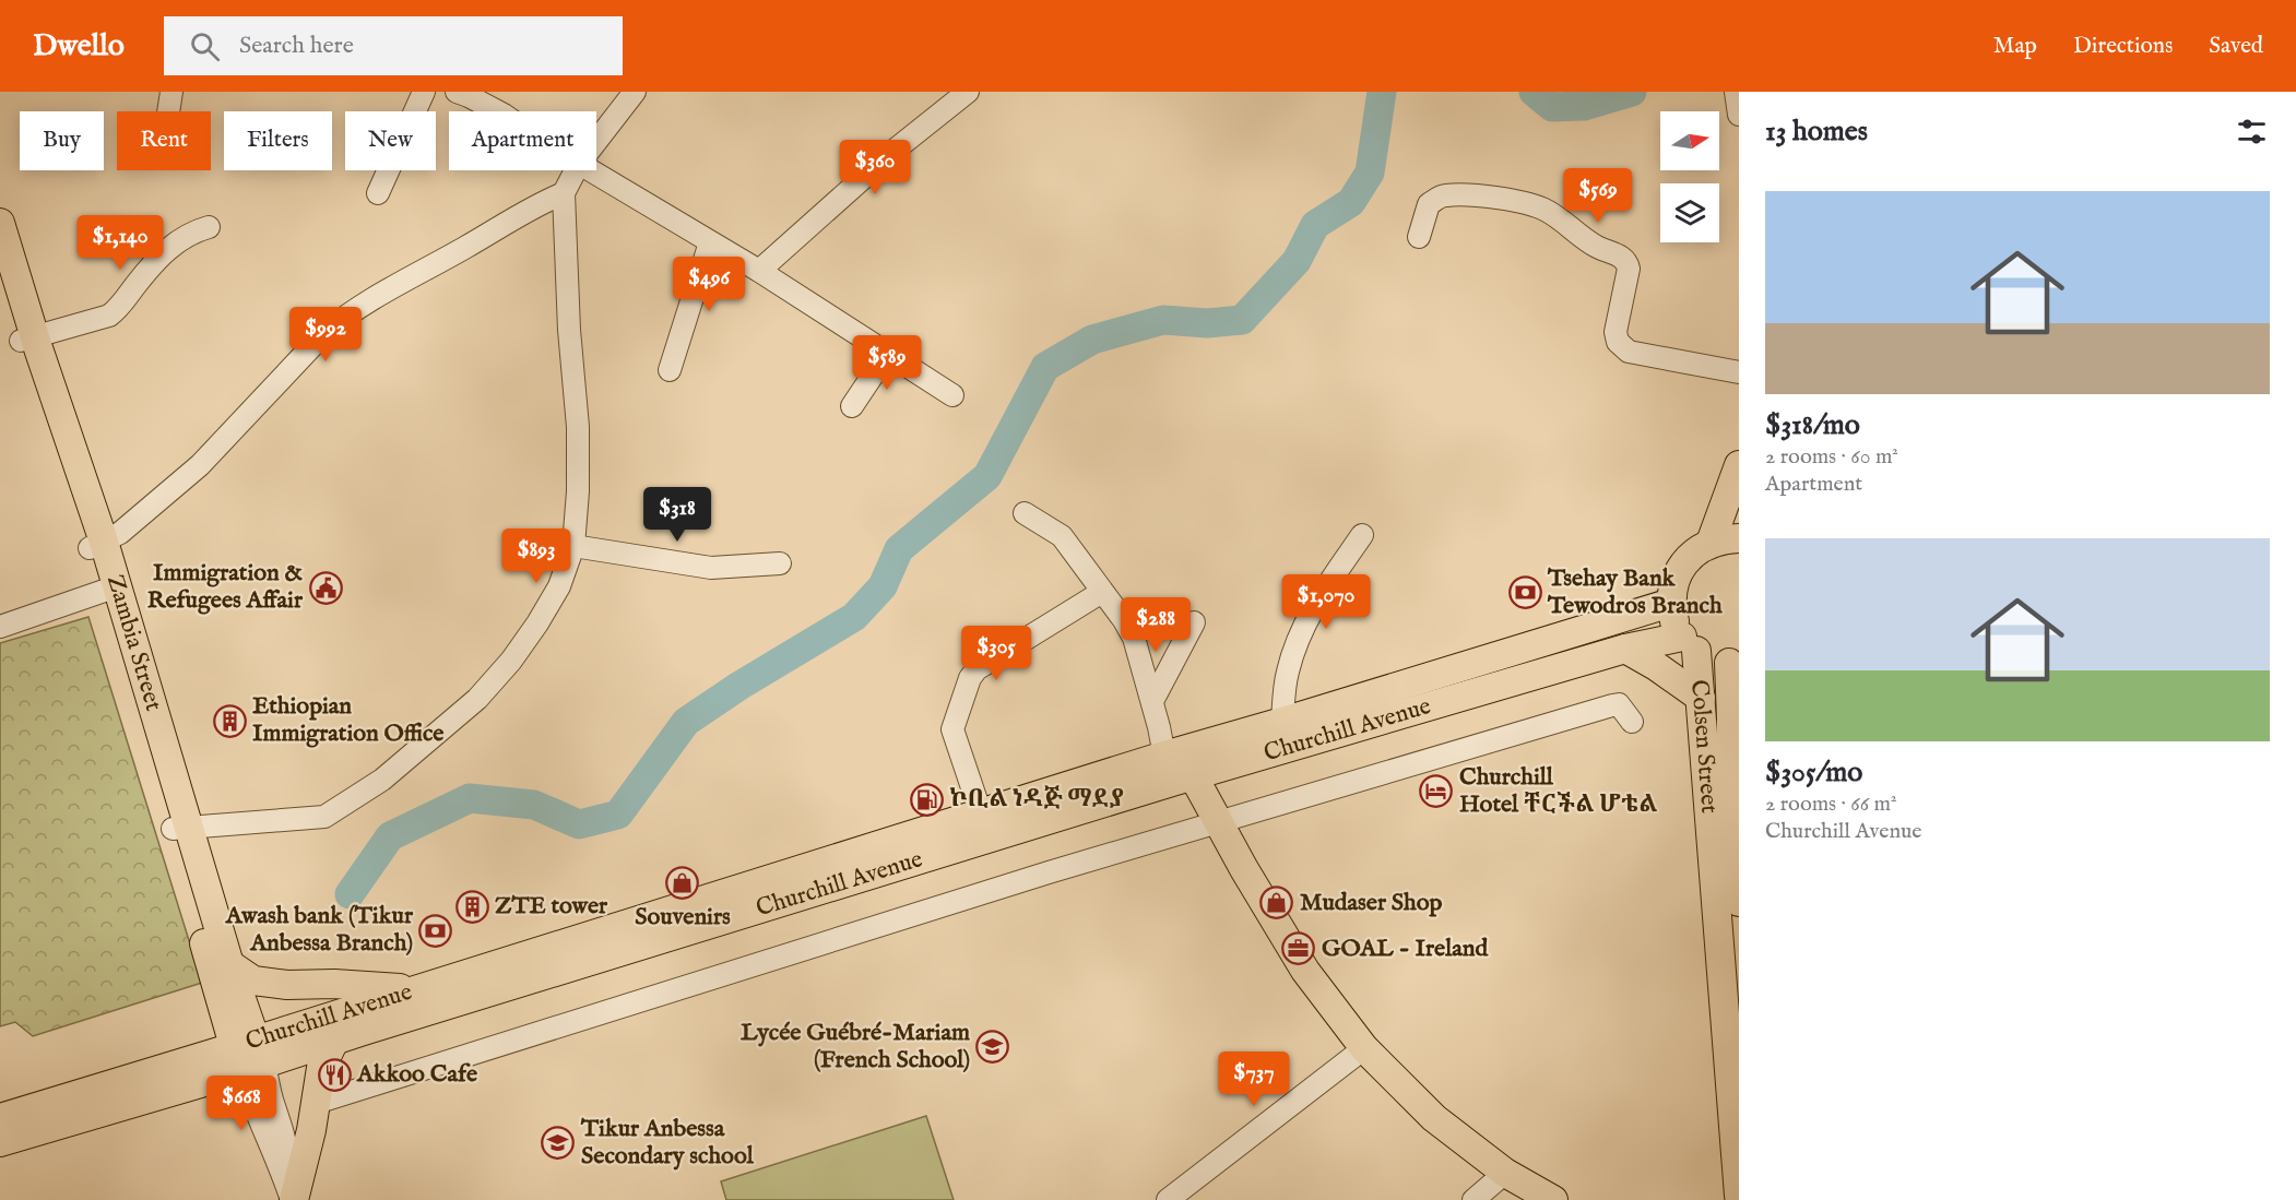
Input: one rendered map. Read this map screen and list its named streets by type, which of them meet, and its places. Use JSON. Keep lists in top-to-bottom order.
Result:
{
  "streets": {
    "main road": ["Zambia Street", "Churchill Avenue", "Colsen Street"]
  },
  "crossings": [
    ["Zambia Street", "Churchill Avenue"],
    ["Churchill Avenue", "Colsen Street"]
  ],
  "places": {
    "public building": ["Immigration & Refugees Affair"],
    "bank": ["Tsehay Bank Tewodros Branch", "Awash bank (Tikur Anbessa Branch)"],
    "building": ["Ethiopian Immigration Office", "ZTE tower"],
    "hotel": ["Churchill Hotel ቸርችል ሆቴል"],
    "fuel station": ["ኮቢል ነዳጅ ማደያ"],
    "shop": ["Souvenirs", "Mudaser Shop"],
    "office": ["GOAL - Ireland"],
    "school or university": ["Lycée Guébré-Mariam (French School)", "Tikur Anbessa Secondary school"],
    "restaurant": ["Akkoo Cafe"]
  },
  "north": "right",
  "page": {
    "header": "Dwello",
    "search": "Search here",
    "nav": ["Map", "Directions", "Saved"],
    "heading": "13 homes",
    "chip": [
      "Buy",
      "Rent",
      "Filters",
      "New",
      "Apartment"
    ],
    "price": [
      "$360",
      "$569",
      "$1,140",
      "$496",
      "$992",
      "$589",
      "$318",
      "$893",
      "$1,070",
      "$288",
      "$305",
      "$737",
      "$668"
    ],
    "list": [
      {
        "name": "$318/mo",
        "note": "2 rooms · 60 m² · Apartment"
      },
      {
        "name": "$305/mo",
        "note": "2 rooms · 66 m² · Churchill Avenue"
      }
    ]
  }
}
